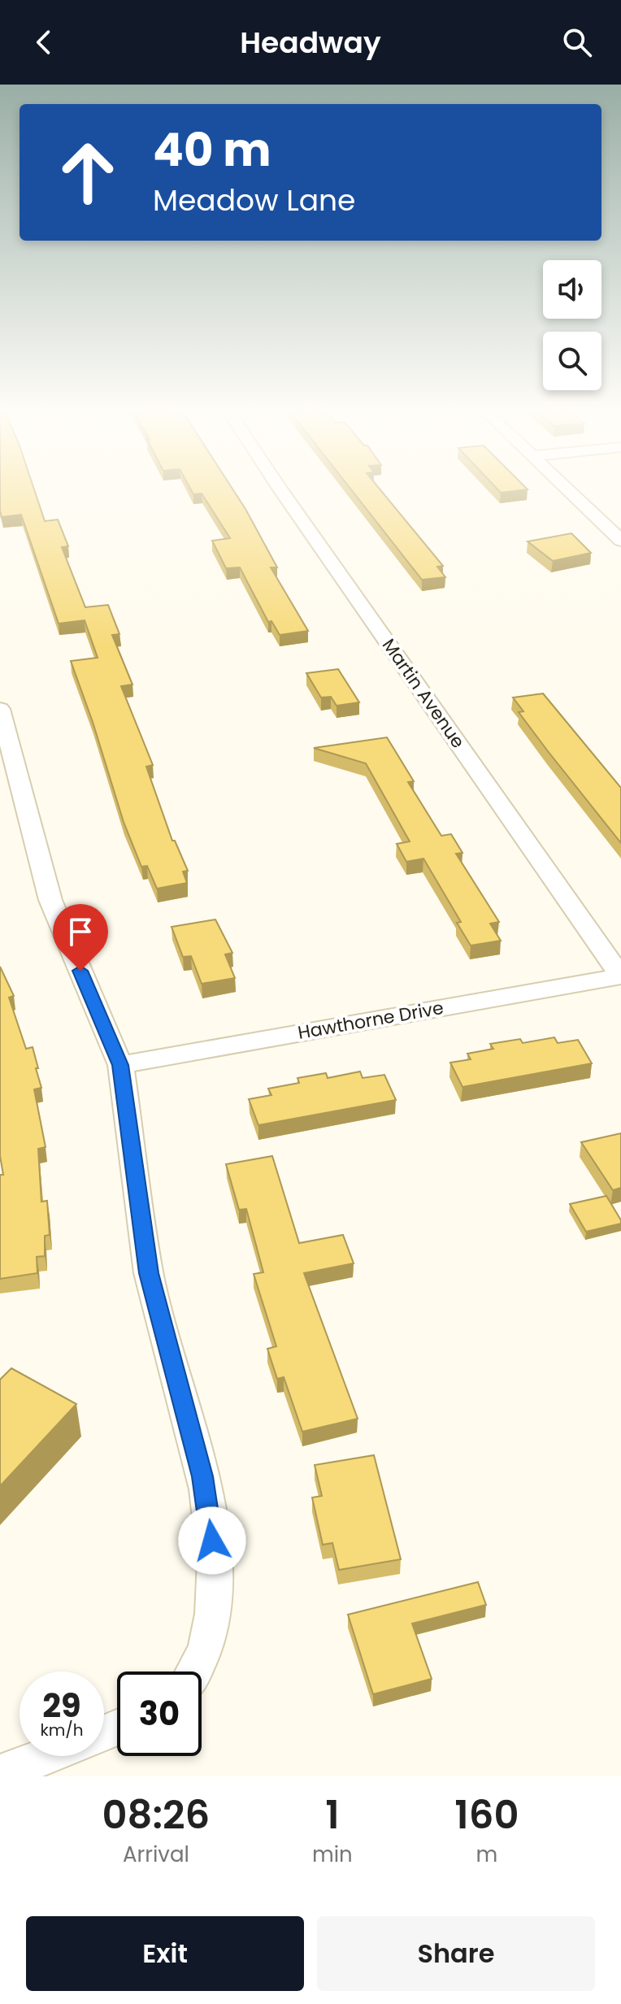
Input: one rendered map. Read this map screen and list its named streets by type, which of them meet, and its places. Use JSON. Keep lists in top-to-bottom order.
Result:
{
  "streets": {
    "street": ["Martin Avenue", "Hawthorne Drive"]
  },
  "crossings": [
    ["Martin Avenue", "Hawthorne Drive"]
  ],
  "page": {
    "header": "Headway",
    "turn": ["40 m", "Meadow Lane"],
    "speed": "29 km/h",
    "limit": "30",
    "eta": [
      "08:26",
      "Arrival",
      "1",
      "min",
      "160",
      "m"
    ],
    "buttons": ["Exit", "Share"]
  }
}
